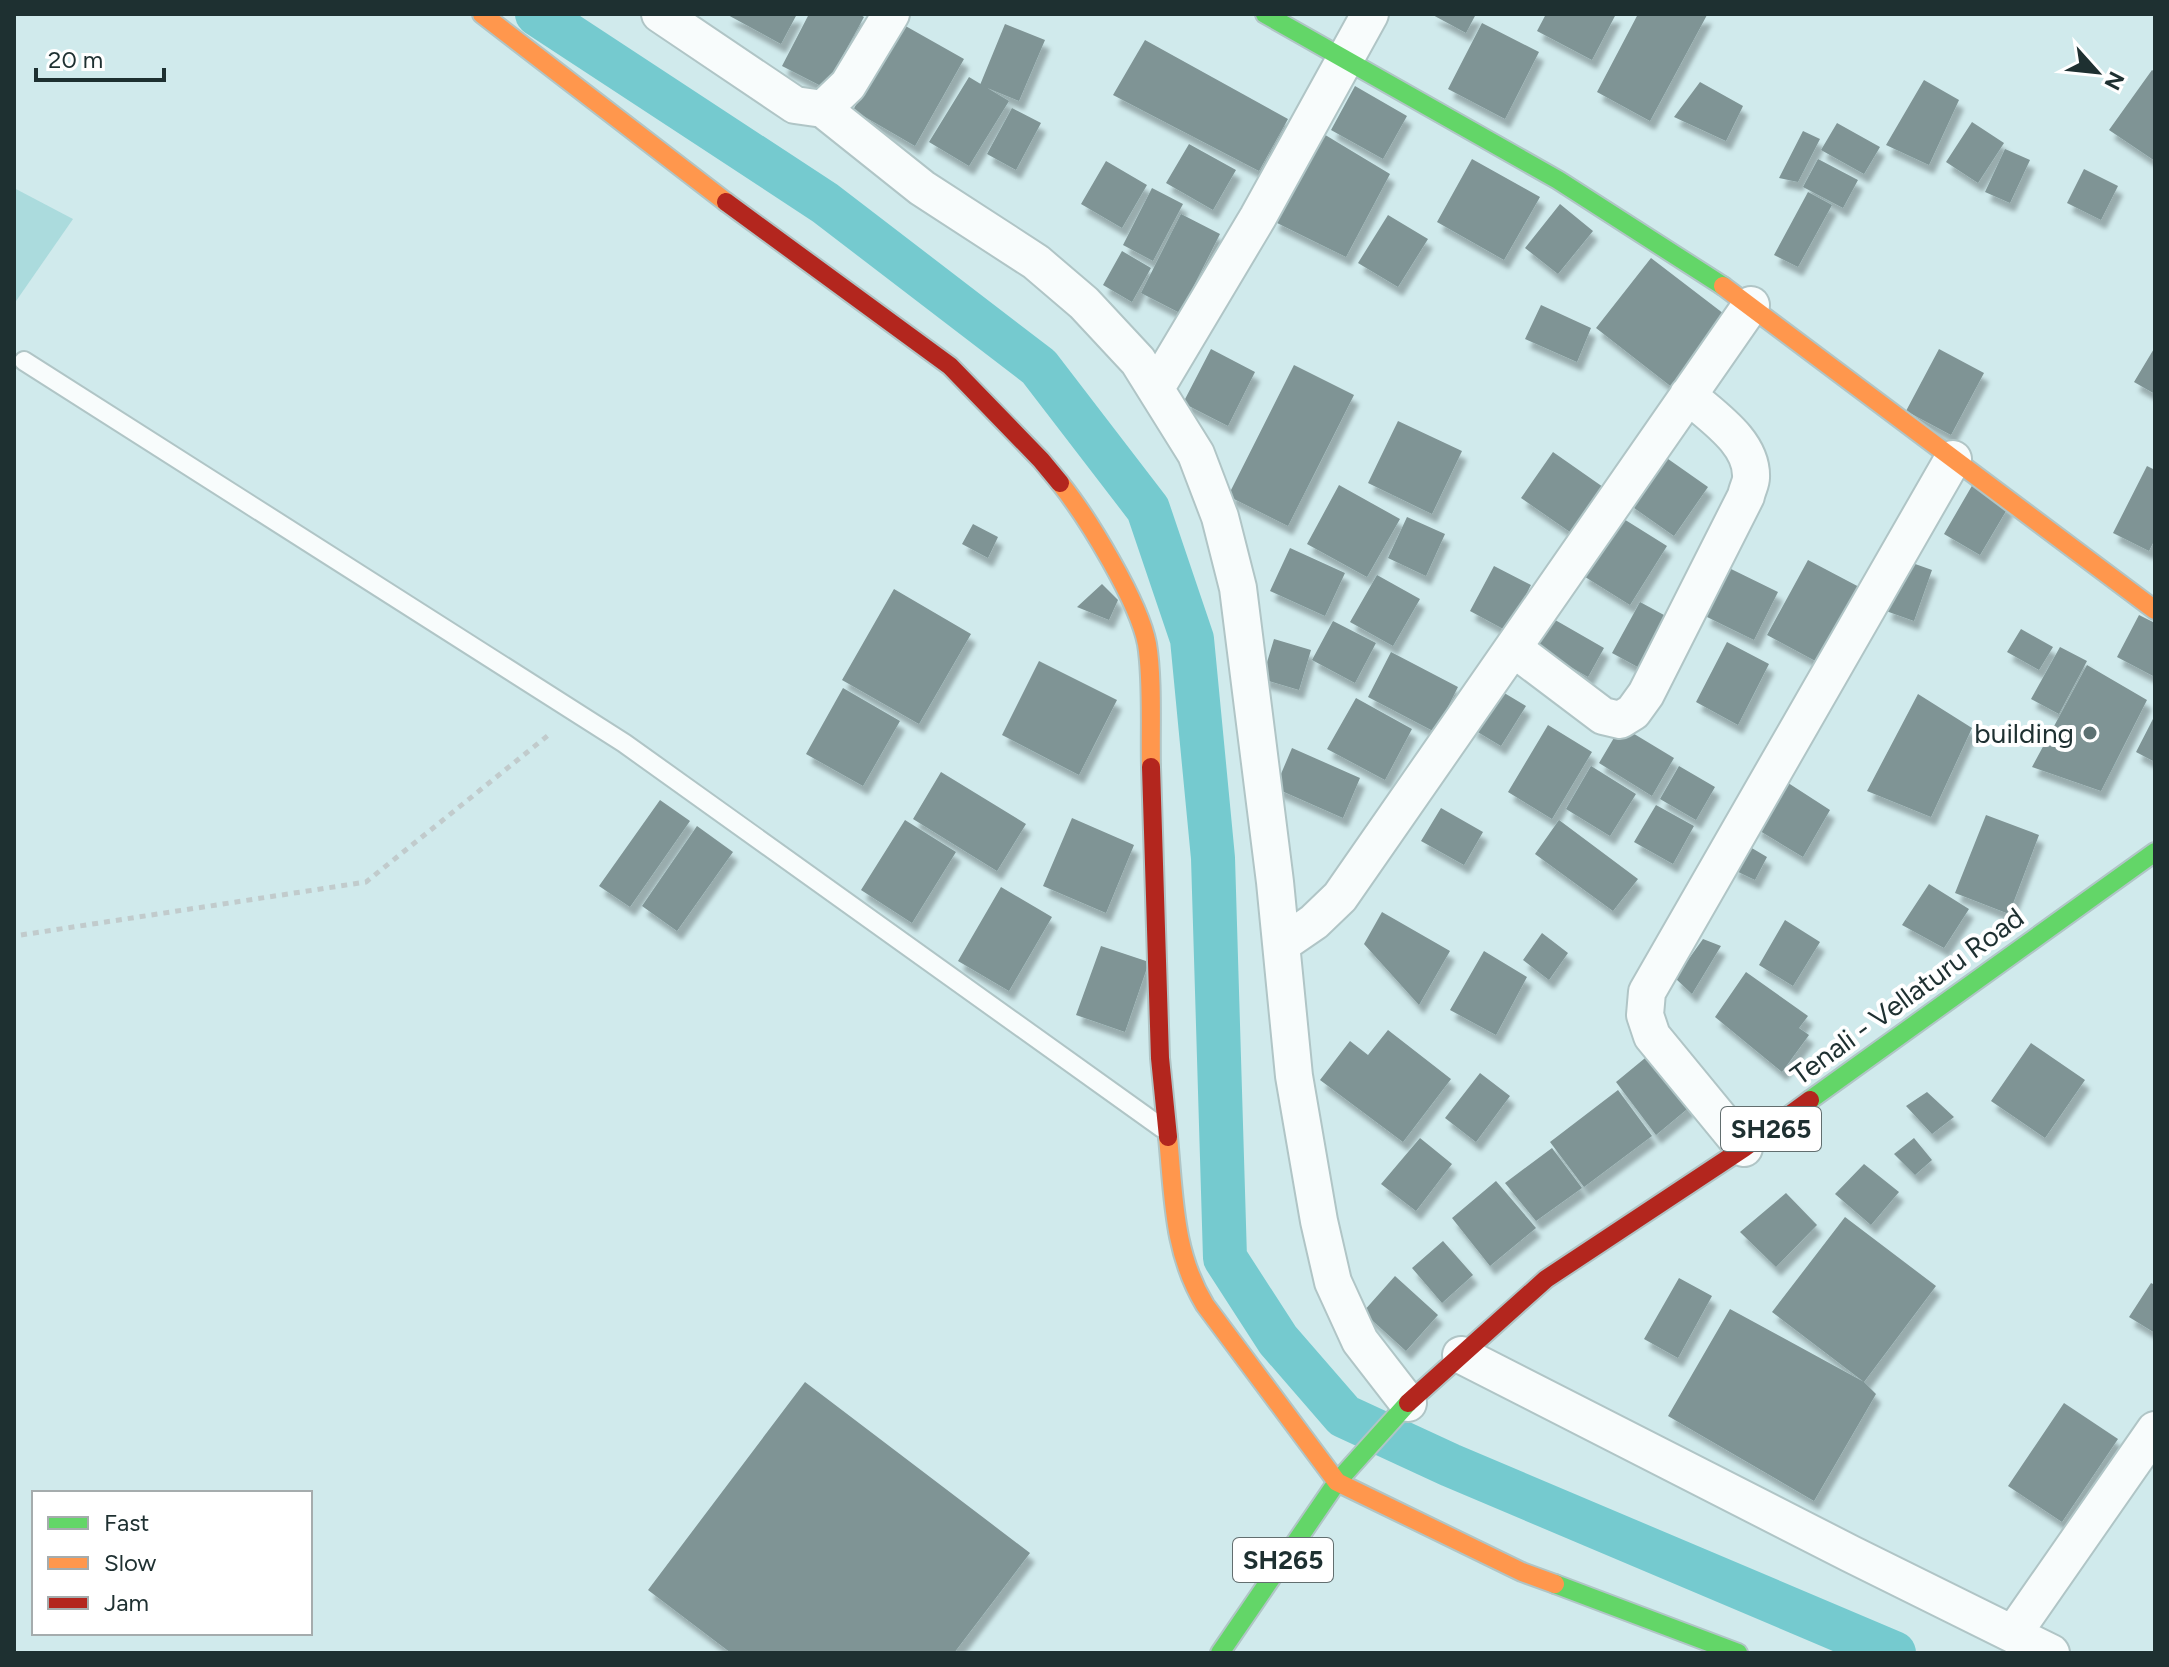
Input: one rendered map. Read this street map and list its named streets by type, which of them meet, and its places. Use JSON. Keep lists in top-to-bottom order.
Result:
{
  "streets": {
    "street": ["Tenali - Vellaturu Road", "SH265"]
  },
  "places": ["building"],
  "legend": ["Fast", "Slow", "Jam"],
  "scale_bar": "20 m",
  "north": "bottom right"
}
